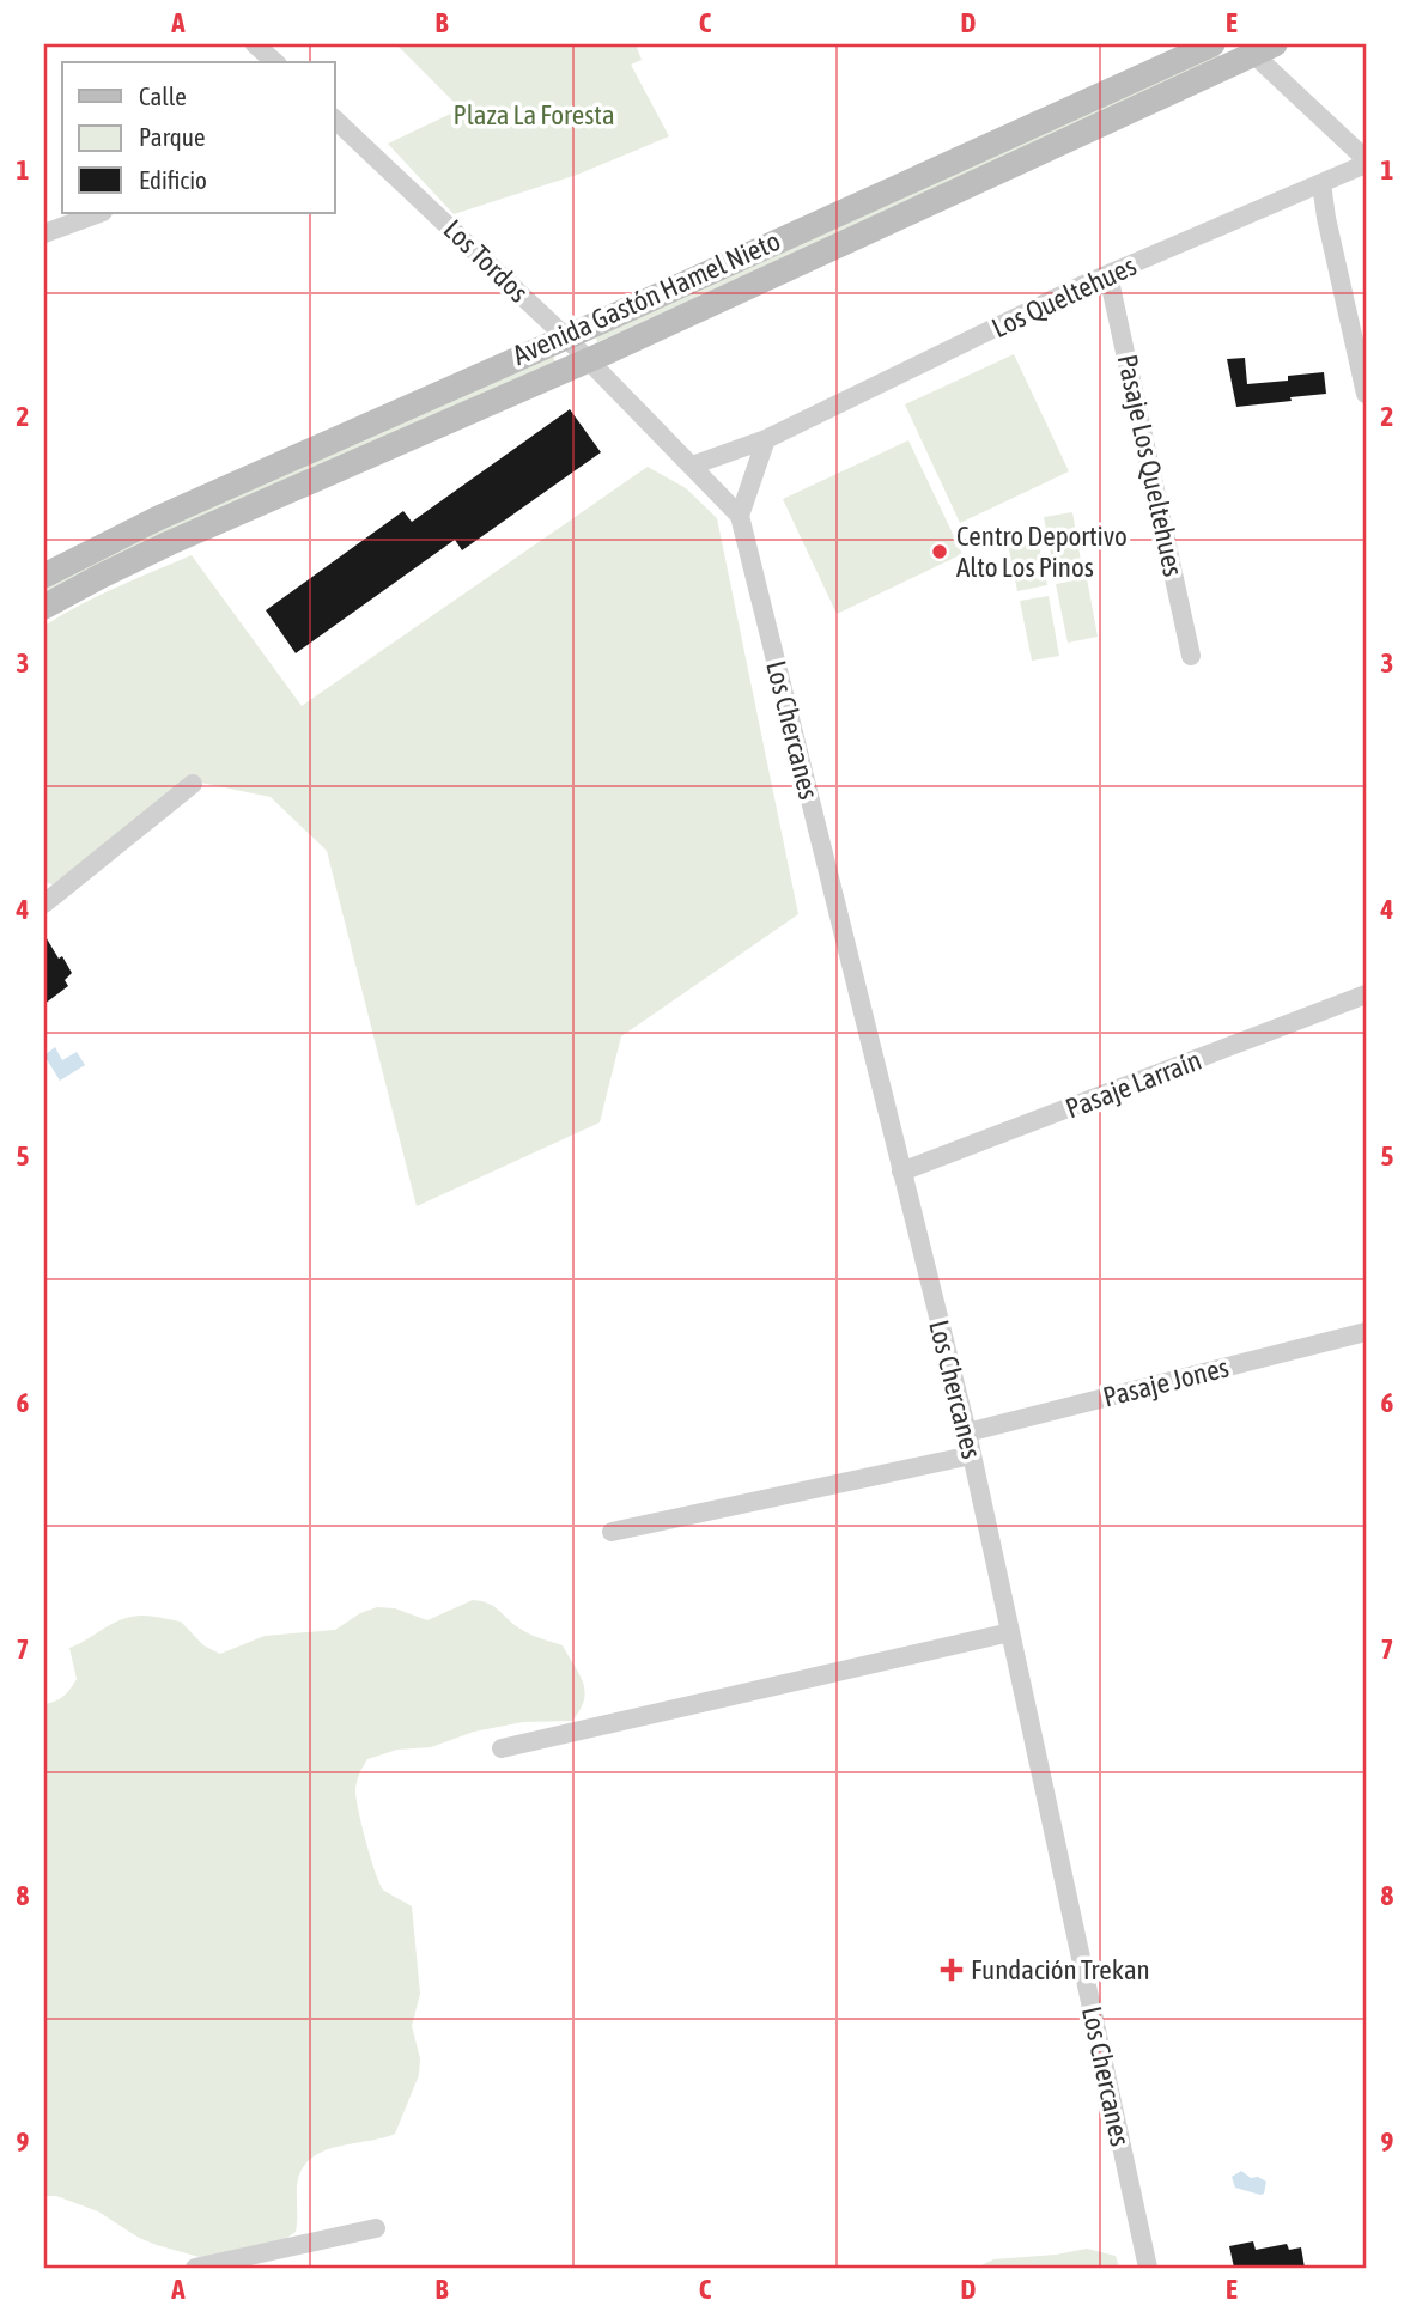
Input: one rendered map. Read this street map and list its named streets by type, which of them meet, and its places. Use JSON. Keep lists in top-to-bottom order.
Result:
{
  "streets": {
    "main road": ["Avenida Gastón Hamel Nieto"],
    "street": [
      "Los Tordos",
      "Los Queltehues",
      "Pasaje Los Queltehues",
      "Los Chercanes",
      "Pasaje Larraín",
      "Pasaje Jones"
    ]
  },
  "crossings": [
    ["Los Tordos", "Los Queltehues"],
    ["Los Tordos", "Avenida Gastón Hamel Nieto"],
    ["Los Tordos", "Los Chercanes"],
    ["Los Queltehues", "Pasaje Los Queltehues"],
    ["Los Chercanes", "Pasaje Larraín"],
    ["Los Chercanes", "Pasaje Jones"]
  ],
  "parks": ["Plaza La Foresta"],
  "places": {
    "other": ["Centro Deportivo Alto Los Pinos"],
    "health": ["Fundación Trekan"]
  },
  "legend": ["Calle", "Parque", "Edificio"],
  "grid": {
    "columns": [
      "A",
      "B",
      "C",
      "D",
      "E"
    ],
    "rows": [
      "1",
      "2",
      "3",
      "4",
      "5",
      "6",
      "7",
      "8",
      "9"
    ]
  }
}
